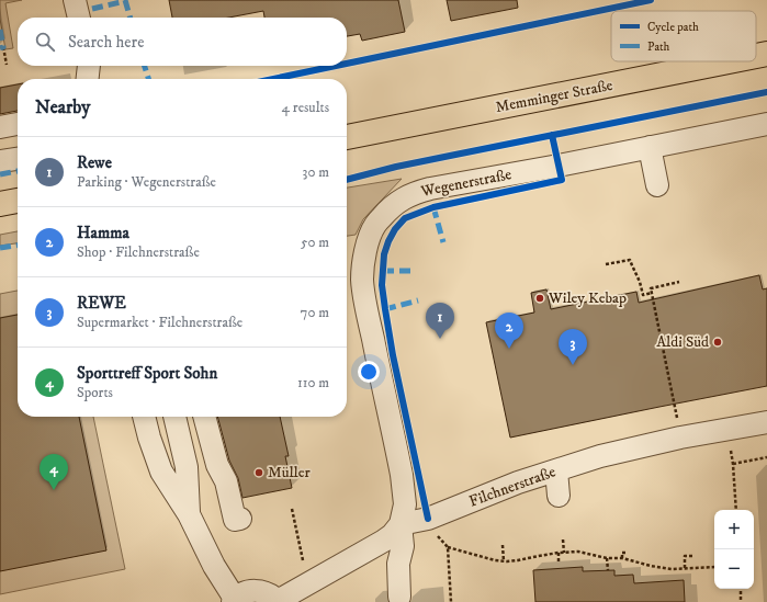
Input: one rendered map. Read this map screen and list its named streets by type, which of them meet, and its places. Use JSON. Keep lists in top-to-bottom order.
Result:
{
  "streets": {
    "main road": ["Memminger Straße"],
    "street": ["Wegenerstraße", "Filchnerstraße"]
  },
  "crossings": [
    ["Wegenerstraße", "Filchnerstraße"]
  ],
  "places": ["Wiley Kebap", "Aldi Süd", "Müller"],
  "legend": ["Cycle path", "Path"],
  "page": {
    "search": "Search here",
    "heading": ["Nearby", "4 results"],
    "list": [
      {
        "mark": "1",
        "name": "Rewe",
        "note": "Parking · Wegenerstraße",
        "value": "30 m"
      },
      {
        "mark": "2",
        "name": "Hamma",
        "note": "Shop · Filchnerstraße",
        "value": "50 m"
      },
      {
        "mark": "3",
        "name": "REWE",
        "note": "Supermarket · Filchnerstraße",
        "value": "70 m"
      },
      {
        "mark": "4",
        "name": "Sporttreff Sport Sohn",
        "note": "Sports",
        "value": "110 m"
      }
    ],
    "pins": [
      "1",
      "2",
      "3",
      "4"
    ],
    "map_buttons": ["+", "−"]
  }
}
